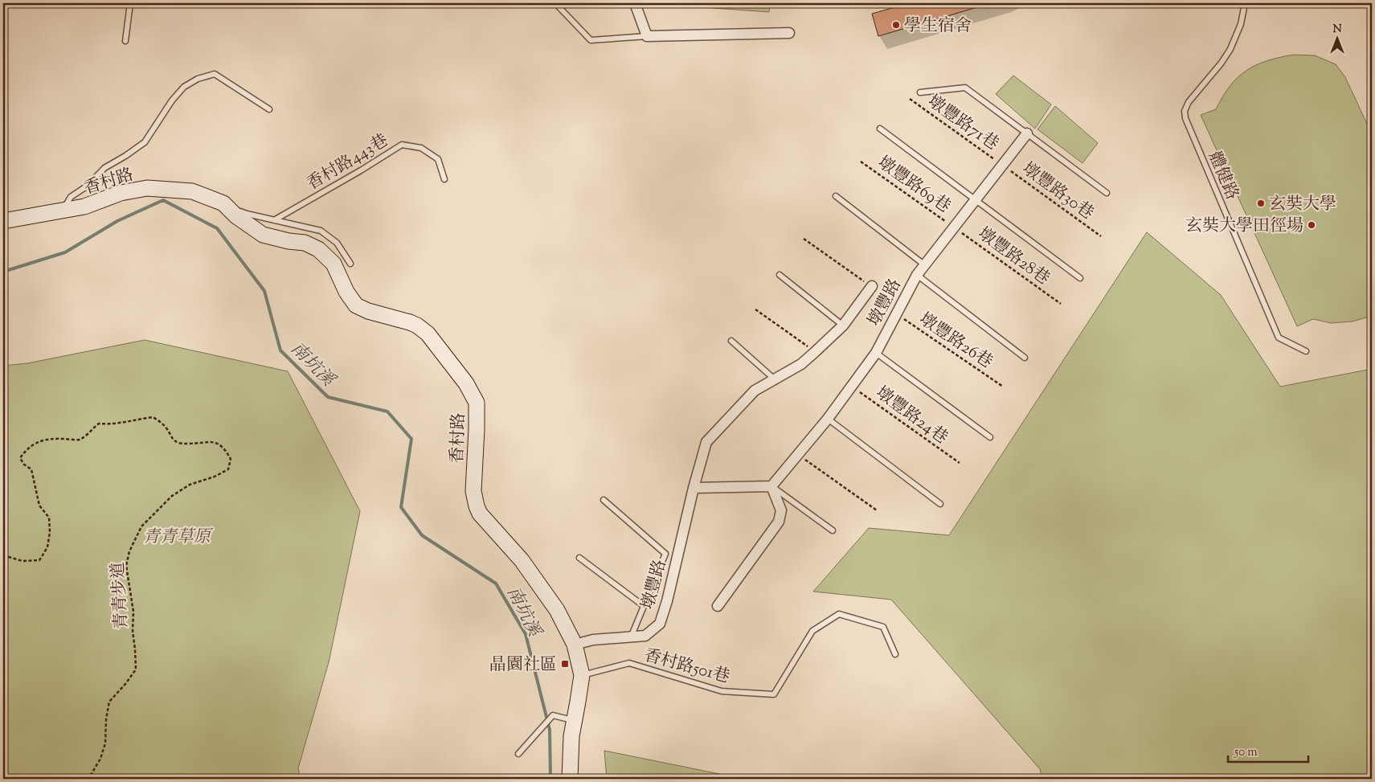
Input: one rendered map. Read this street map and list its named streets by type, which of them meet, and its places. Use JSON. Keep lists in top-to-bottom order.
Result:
{
  "streets": {
    "street": ["香村路", "墩豐路"],
    "lane": ["香村路443巷", "體健路", "香村路501巷"],
    "path": [
      "墩豐路71巷",
      "墩豐路69巷",
      "墩豐路30巷",
      "墩豐路28巷",
      "墩豐路26巷",
      "墩豐路24巷",
      "青青步道"
    ]
  },
  "crossings": [
    ["墩豐路71巷", "墩豐路30巷"],
    ["墩豐路71巷", "墩豐路"],
    ["香村路443巷", "香村路"],
    ["香村路", "墩豐路"],
    ["香村路", "香村路501巷"],
    ["墩豐路69巷", "墩豐路28巷"],
    ["墩豐路69巷", "墩豐路"],
    ["墩豐路30巷", "墩豐路"],
    ["墩豐路28巷", "墩豐路"],
    ["墩豐路", "墩豐路26巷"],
    ["墩豐路", "墩豐路24巷"]
  ],
  "water": ["南坑溪"],
  "parks": ["青青草原"],
  "places": {
    "other": ["學生宿舍", "玄奘大學", "玄奘大學田徑場"],
    "transit": ["晶園社區"]
  },
  "scale_bar": "50 m",
  "north": "top"
}
